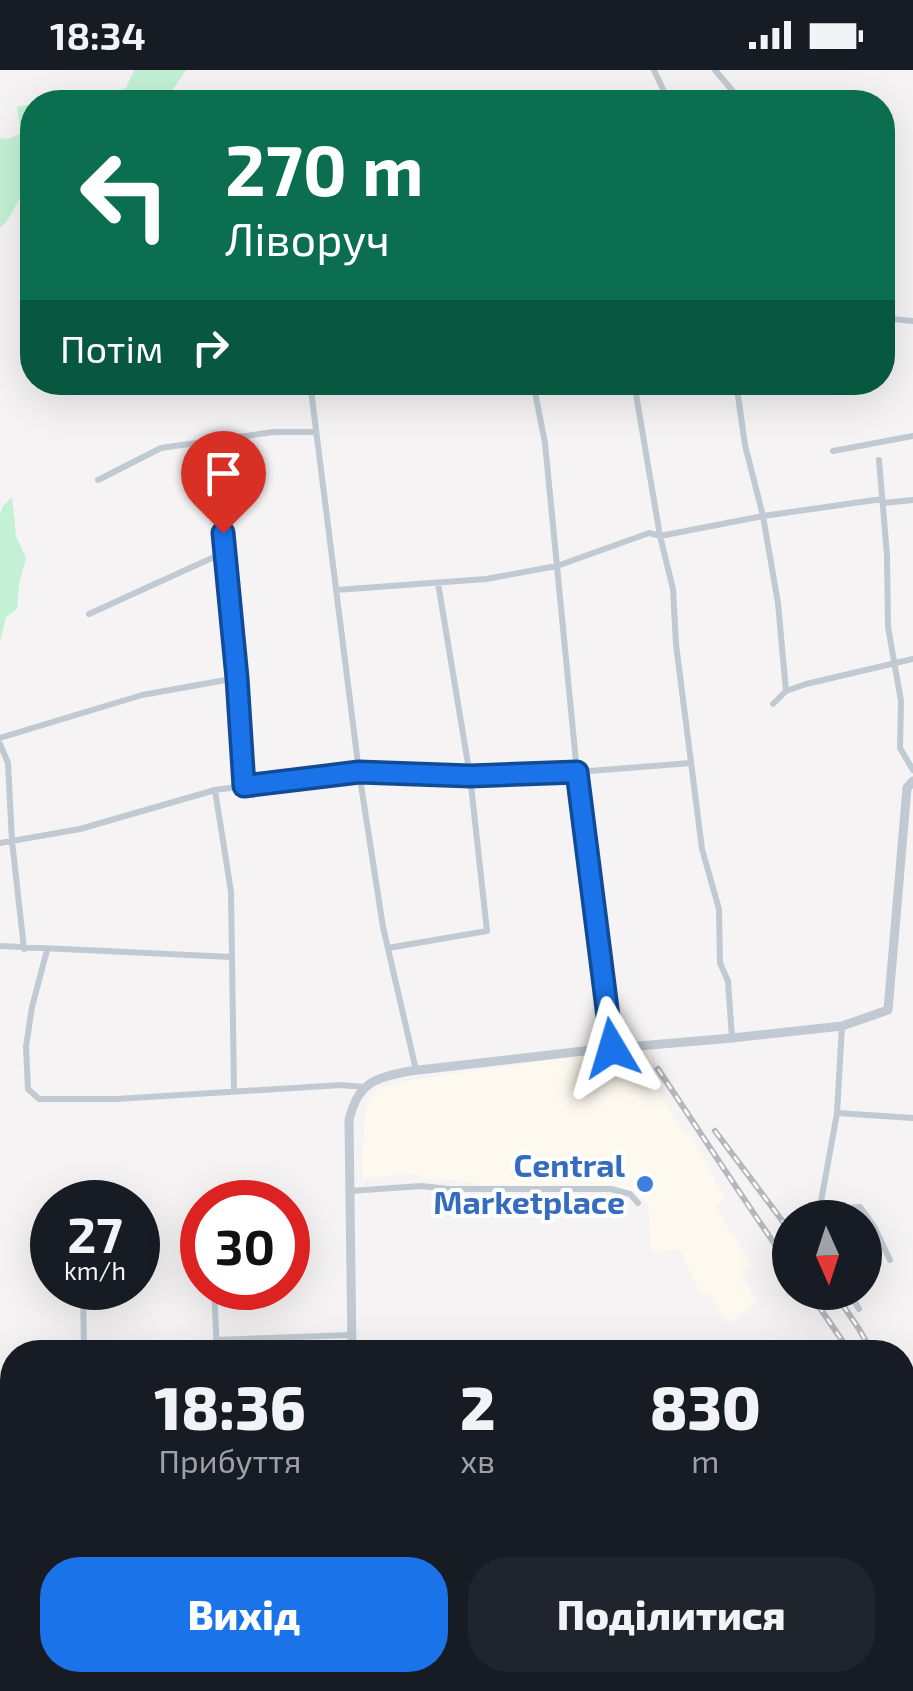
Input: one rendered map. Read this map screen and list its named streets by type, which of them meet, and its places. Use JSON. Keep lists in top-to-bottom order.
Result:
{
  "places": ["Central Marketplace"],
  "north": "bottom",
  "page": {
    "status": "18:34",
    "turn": ["270 m", "Ліворуч"],
    "then": "Потім",
    "speed": "27 km/h",
    "limit": "30",
    "eta": [
      "18:36",
      "Прибуття",
      "2",
      "хв",
      "830",
      "m"
    ],
    "buttons": ["Вихід", "Поділитися"]
  }
}
